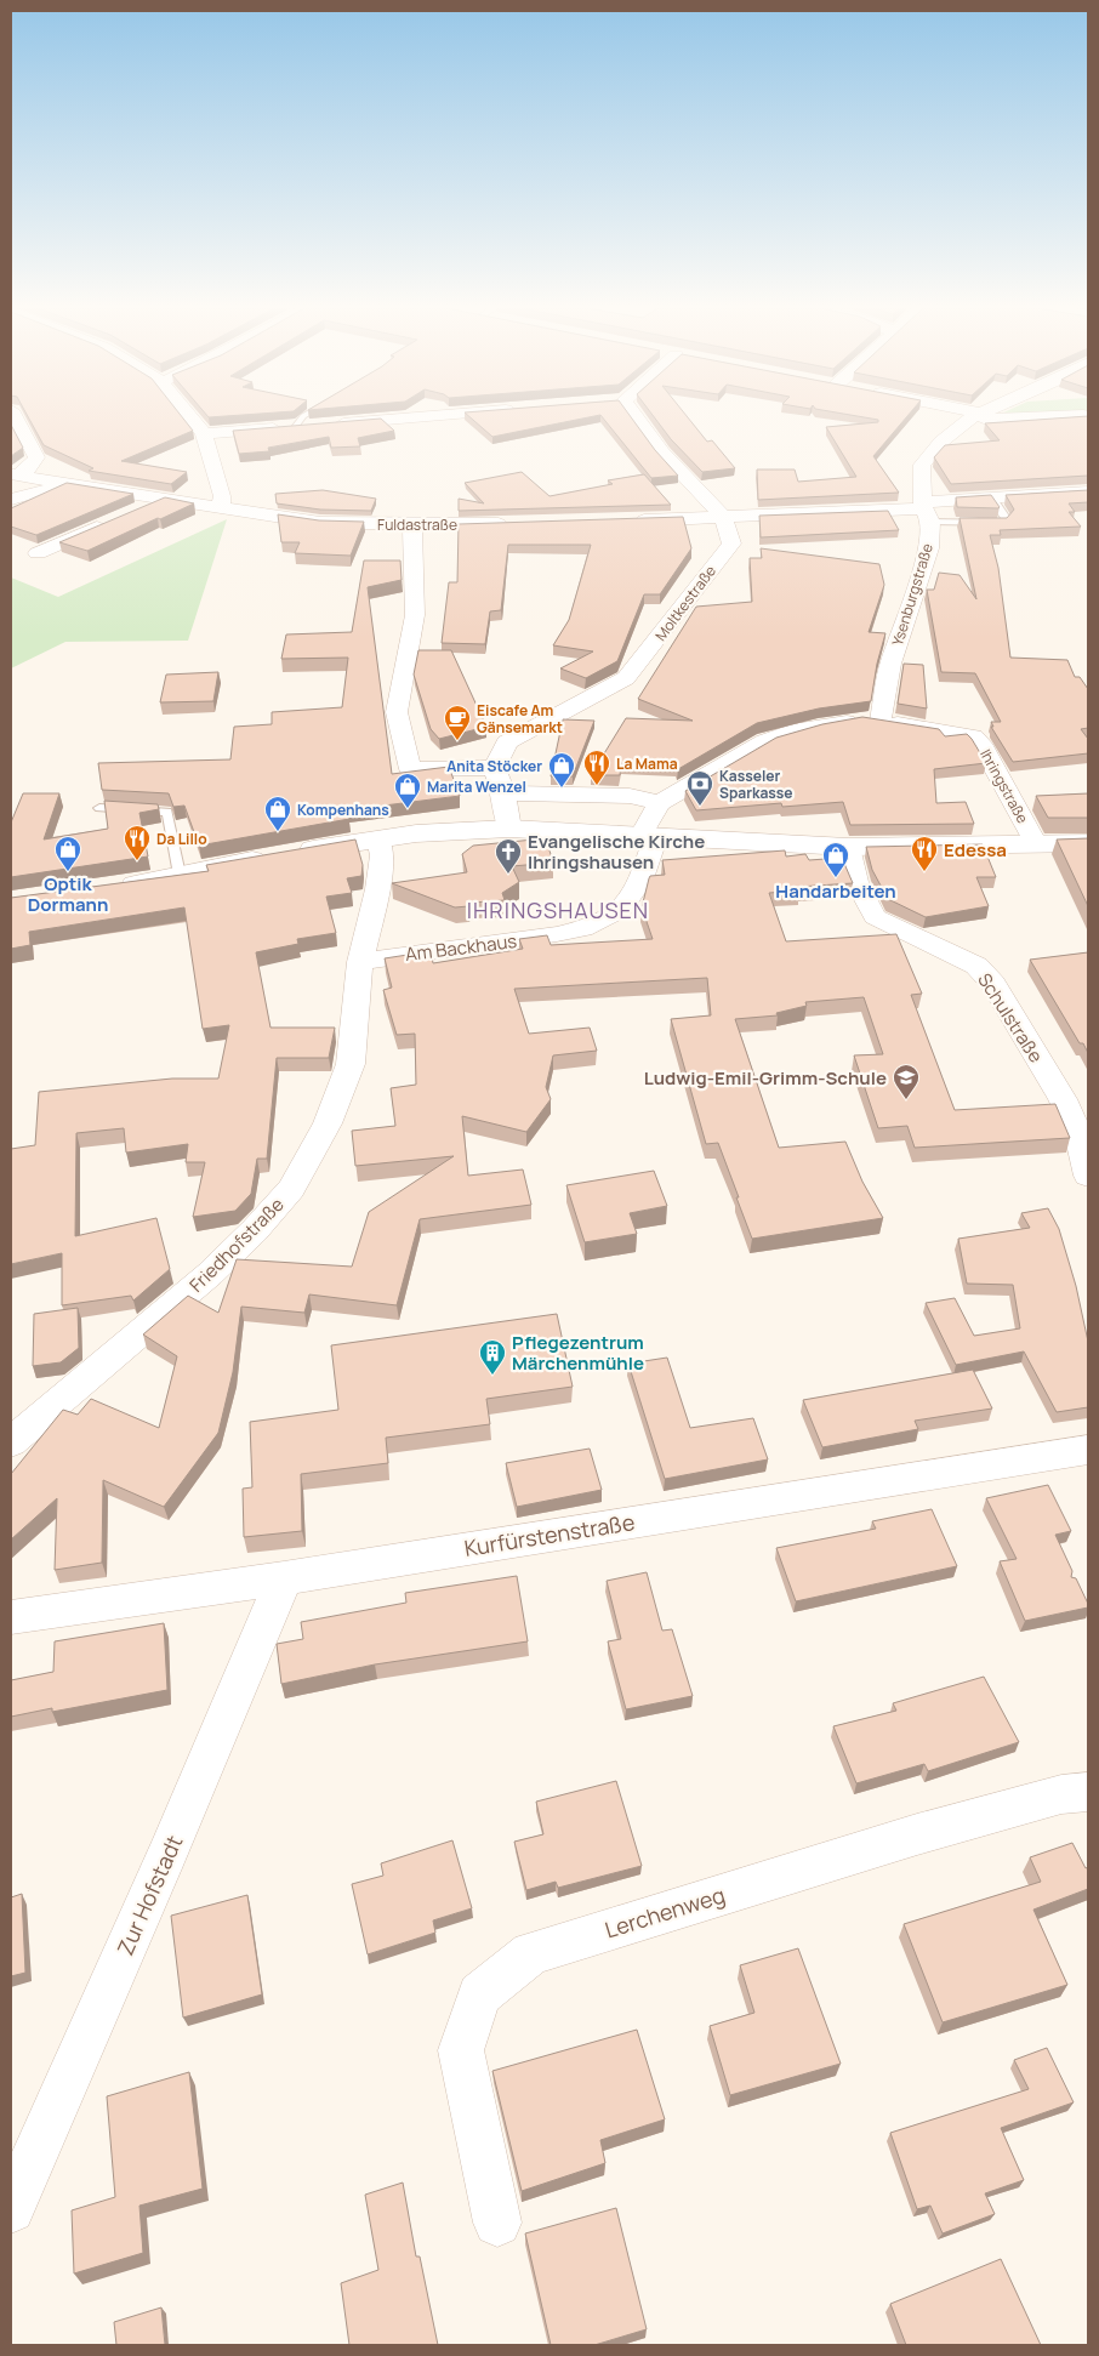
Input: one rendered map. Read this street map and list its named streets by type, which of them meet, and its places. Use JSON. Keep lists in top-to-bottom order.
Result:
{
  "streets": {
    "street": [
      "Fuldastraße",
      "Ysenburgstraße",
      "Moltkestraße",
      "Ihringstraße",
      "Am Backhaus",
      "Schulstraße",
      "Friedhofstraße",
      "Kurfürstenstraße",
      "Zur Hofstadt",
      "Lerchenweg"
    ]
  },
  "crossings": [
    ["Ysenburgstraße", "Ihringstraße"],
    ["Ihringstraße", "Am Backhaus"],
    ["Am Backhaus", "Friedhofstraße"],
    ["Kurfürstenstraße", "Zur Hofstadt"]
  ],
  "districts": ["IHRINGSHAUSEN"],
  "places": {
    "cafe": ["Eiscafe Am Gänsemarkt"],
    "restaurant": ["La Mama", "Da Lillo", "Edessa"],
    "shop": [
      "Anita Stöcker",
      "Marita Wenzel",
      "Kompenhans",
      "Optik Dormann",
      "Handarbeiten"
    ],
    "bank": ["Kasseler Sparkasse"],
    "church": ["Evangelische Kirche Ihringshausen"],
    "school or university": ["Ludwig-Emil-Grimm-Schule"],
    "building": ["Pflegezentrum Märchenmühle"]
  }
}
